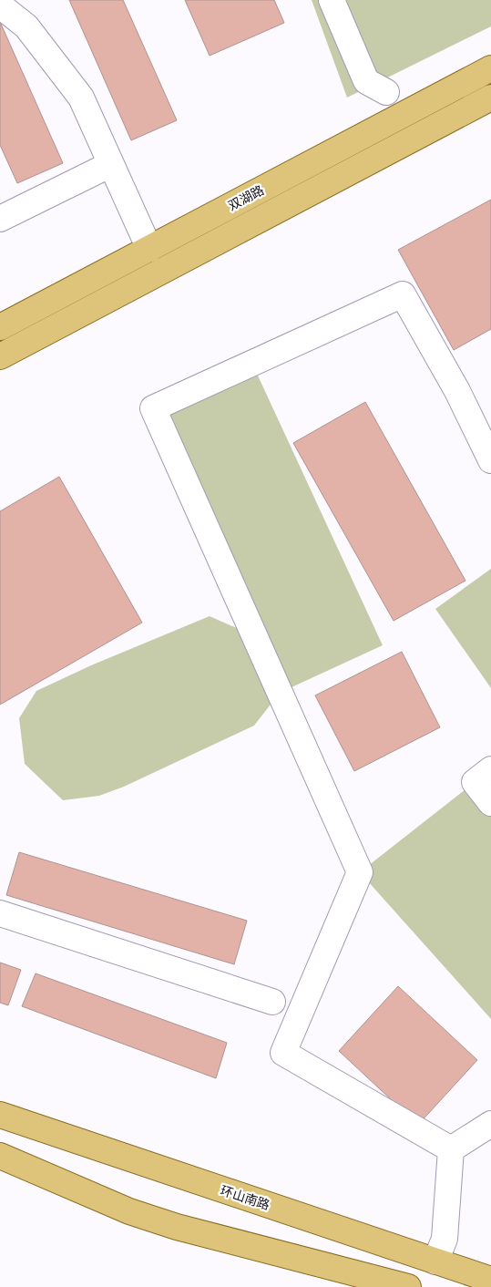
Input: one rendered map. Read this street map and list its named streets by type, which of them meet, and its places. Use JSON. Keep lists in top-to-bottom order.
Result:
{
  "streets": {
    "main road": ["双湖路", "环山南路"]
  }
}
